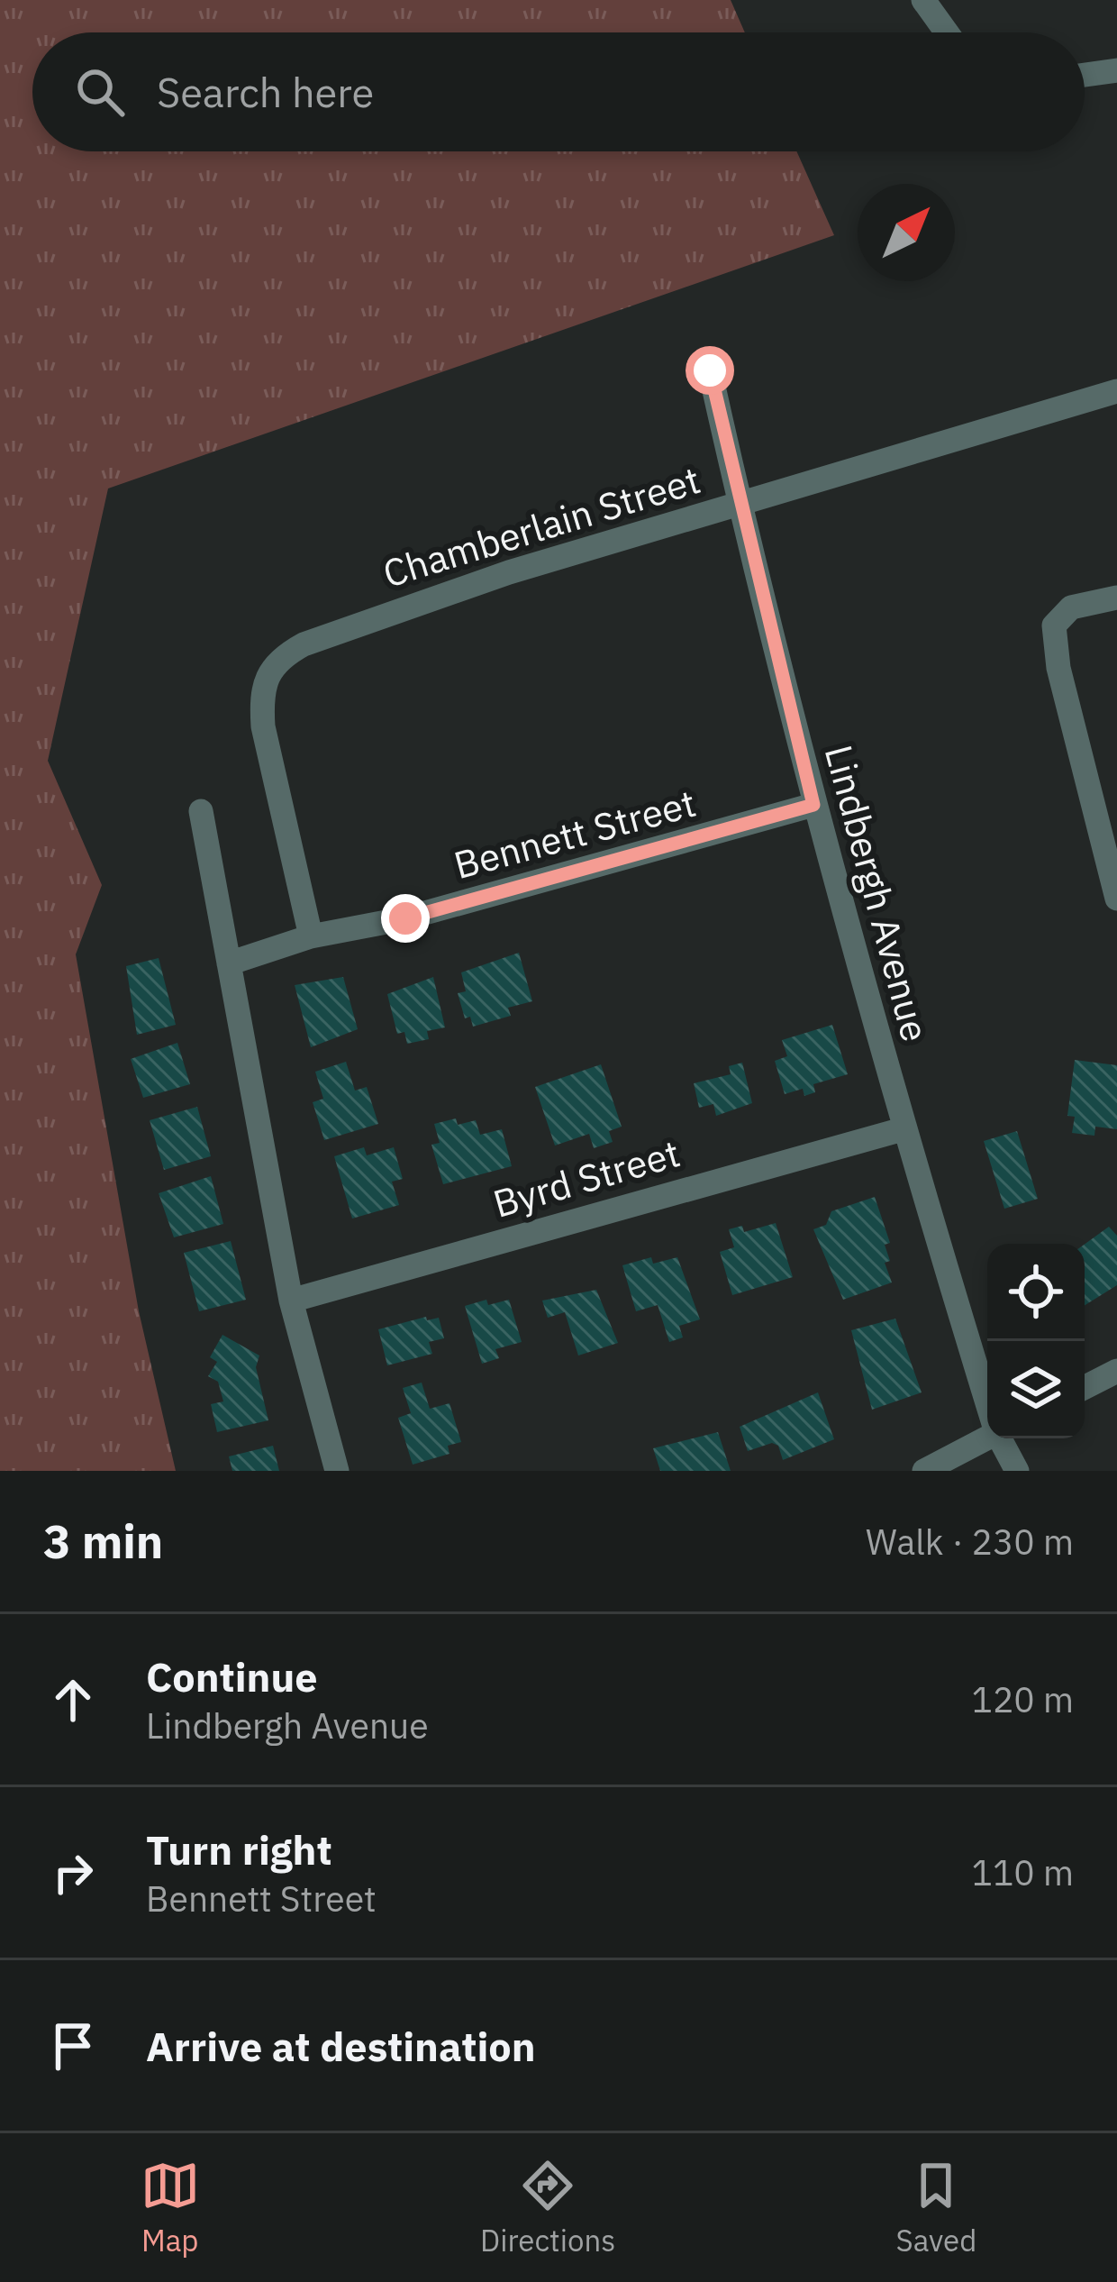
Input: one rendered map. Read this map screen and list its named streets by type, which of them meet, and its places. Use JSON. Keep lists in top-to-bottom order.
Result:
{
  "streets": {
    "street": [
      "Chamberlain Street",
      "Bennett Street",
      "Lindbergh Avenue",
      "Byrd Street"
    ]
  },
  "crossings": [
    ["Chamberlain Street", "Bennett Street"],
    ["Chamberlain Street", "Lindbergh Avenue"],
    ["Bennett Street", "Lindbergh Avenue"],
    ["Lindbergh Avenue", "Byrd Street"]
  ],
  "north": "top right",
  "page": {
    "search": "Search here",
    "heading": ["3 min", "Walk · 230 m"],
    "list": [
      ["Continue", "Lindbergh Avenue", "120 m"],
      ["Turn right", "Bennett Street", "110 m"],
      "Arrive at destination"
    ],
    "nav": ["Map", "Directions", "Saved"]
  }
}
